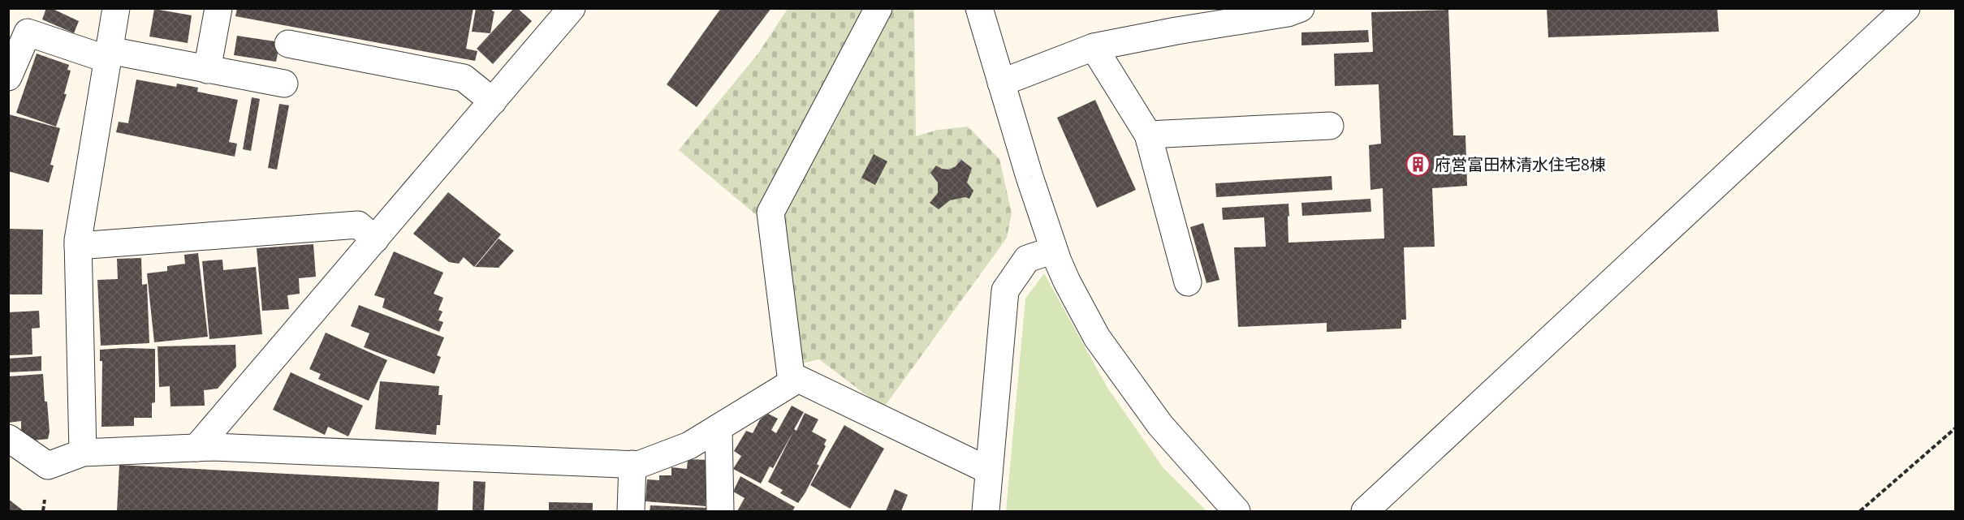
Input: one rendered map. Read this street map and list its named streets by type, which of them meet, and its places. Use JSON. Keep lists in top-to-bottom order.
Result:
{
  "places": {
    "building": ["府営富田林清水住宅8棟"]
  }
}
